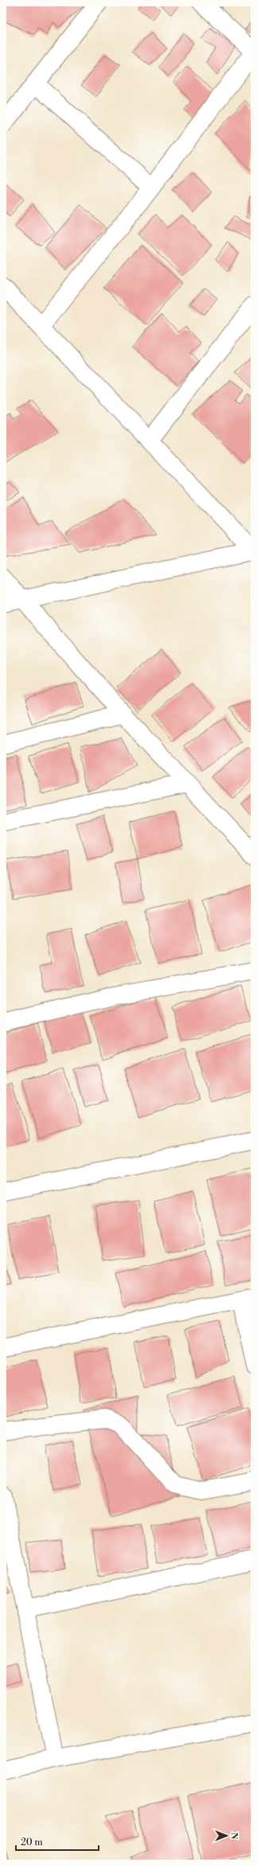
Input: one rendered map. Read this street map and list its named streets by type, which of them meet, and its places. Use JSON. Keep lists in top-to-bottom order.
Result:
{
  "scale_bar": "20 m",
  "north": "right"
}
